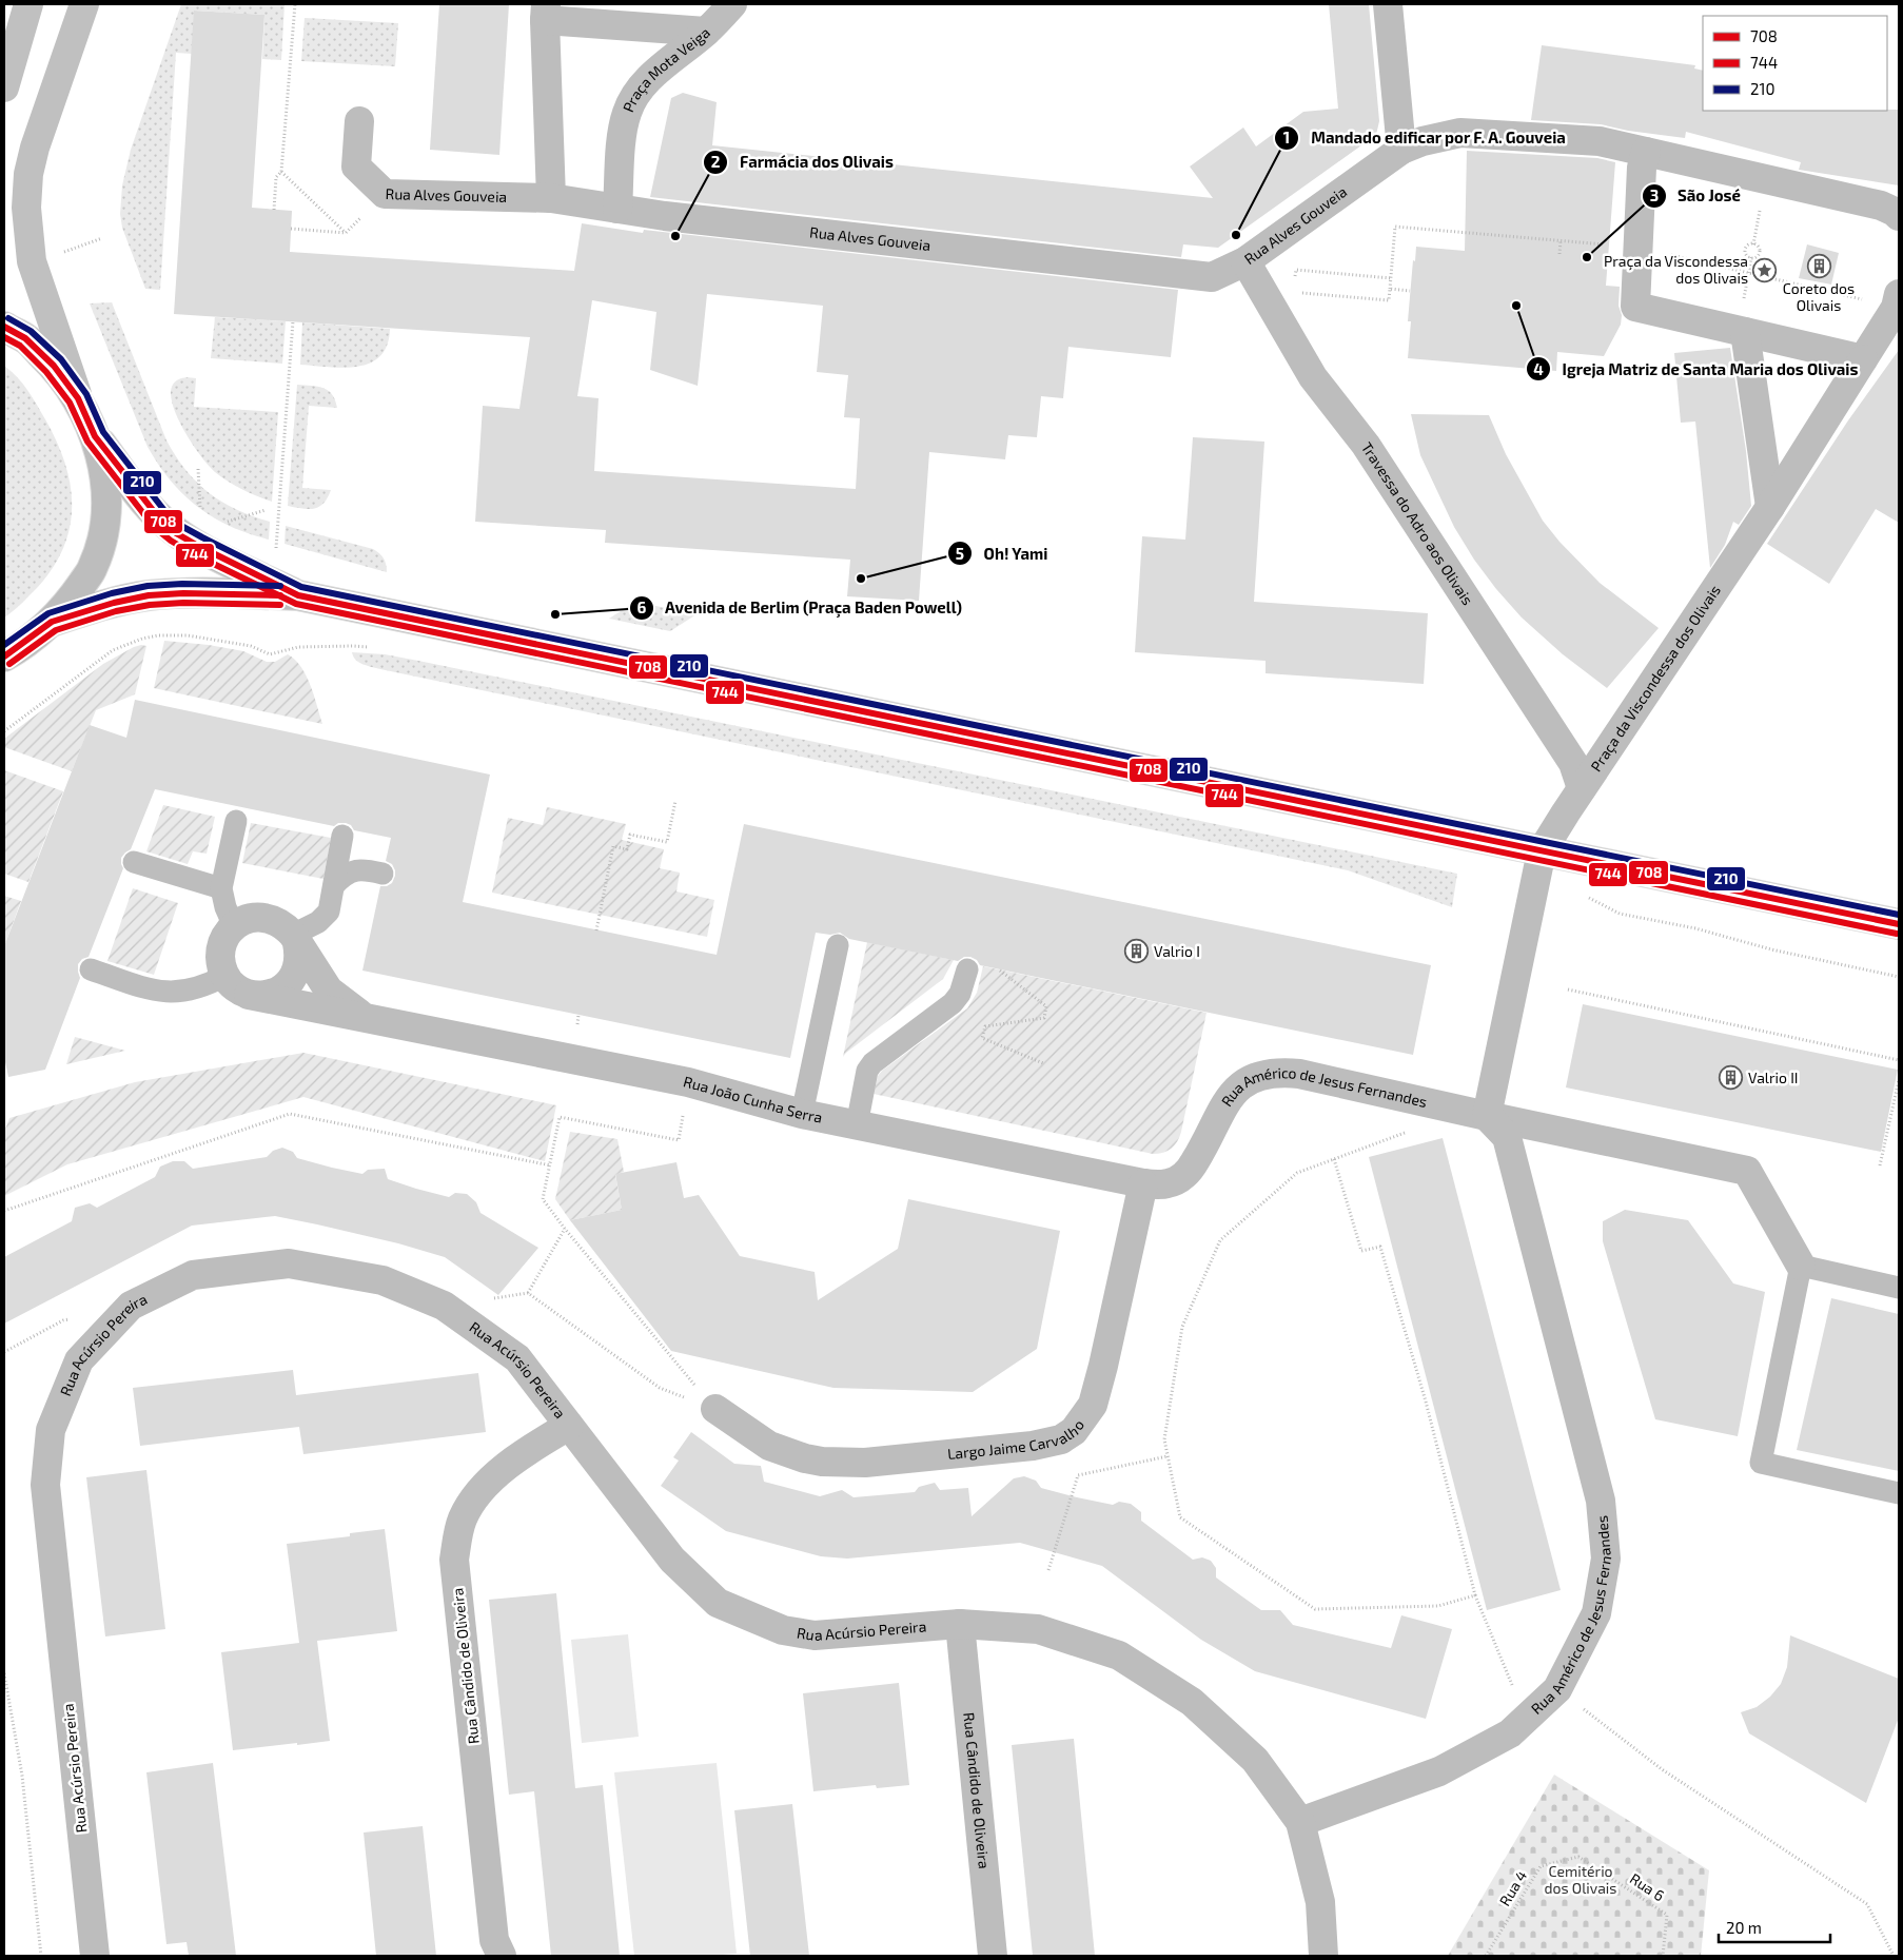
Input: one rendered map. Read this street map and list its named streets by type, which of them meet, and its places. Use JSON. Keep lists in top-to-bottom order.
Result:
{
  "streets": {
    "street": [
      "Praça Mota Veiga",
      "Rua Alves Gouveia",
      "Travessa do Adro aos Olivais",
      "Praça da Viscondessa dos Olivais",
      "Rua João Cunha Serra",
      "Rua Américo de Jesus Fernandes",
      "Rua Acúrsio Pereira",
      "Largo Jaime Carvalho",
      "Rua Cândido de Oliveira"
    ],
    "path": ["Rua 6", "Rua 4"]
  },
  "crossings": [
    ["Praça Mota Veiga", "Rua Alves Gouveia"],
    ["Rua Alves Gouveia", "Travessa do Adro aos Olivais"],
    ["Travessa do Adro aos Olivais", "Praça da Viscondessa dos Olivais"],
    ["Rua João Cunha Serra", "Rua Américo de Jesus Fernandes"],
    ["Rua João Cunha Serra", "Largo Jaime Carvalho"],
    ["Rua Américo de Jesus Fernandes", "Rua Acúrsio Pereira"],
    ["Rua Américo de Jesus Fernandes", "Largo Jaime Carvalho"],
    ["Rua Acúrsio Pereira", "Rua Cândido de Oliveira"],
    ["Rua 6", "Rua 4"]
  ],
  "parks": ["Cemitério dos Olivais"],
  "places": {
    "other": [
      "Mandado edificar por F. A. Gouveia",
      "Farmácia dos Olivais",
      "São José",
      "Igreja Matriz de Santa Maria dos Olivais",
      "Oh! Yami",
      "Avenida de Berlim (Praça Baden Powell)"
    ],
    "building": ["Coreto dos Olivais", "Valrio I", "Valrio II"],
    "place": ["Praça da Viscondessa dos Olivais"]
  },
  "lines": ["transit line 210", "transit line 708", "transit line 744"],
  "legend": ["708", "744", "210"],
  "scale_bar": "20 m"
}
